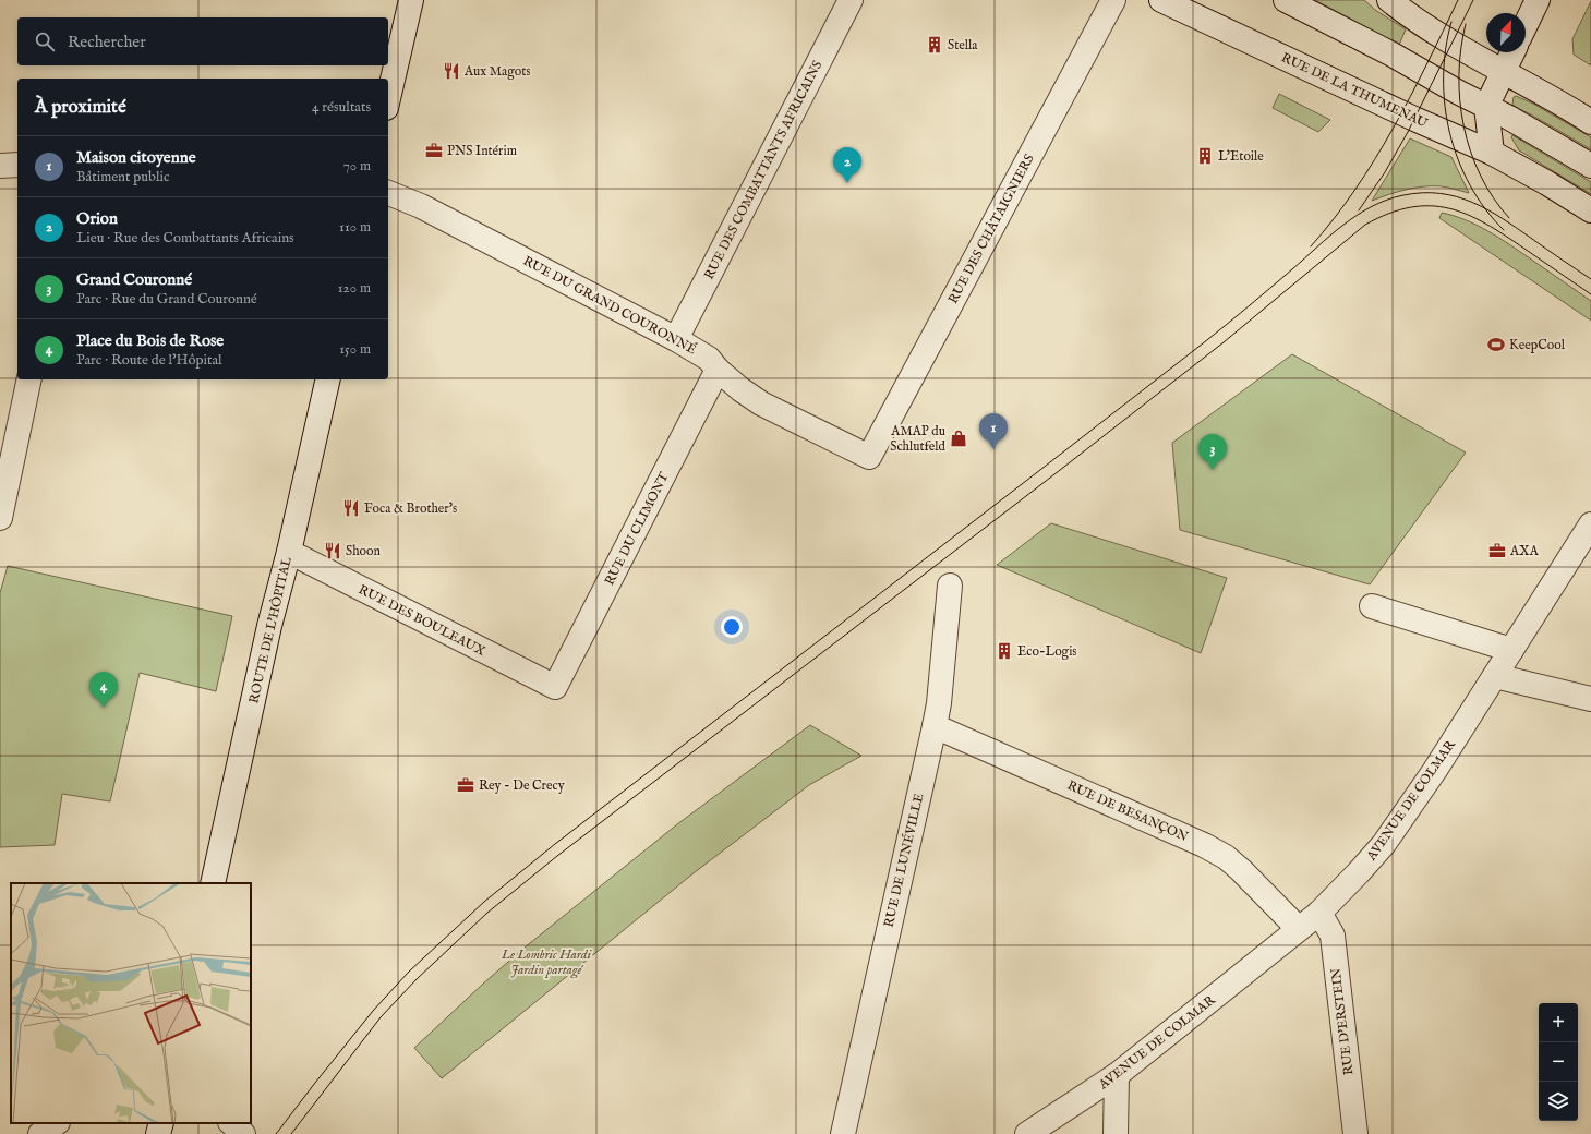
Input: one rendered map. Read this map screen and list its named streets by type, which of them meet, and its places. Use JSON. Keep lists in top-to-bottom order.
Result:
{
  "streets": {
    "street": [
      "RUE DE LA THUMENAU",
      "RUE DES COMBATTANTS AFRICAINS",
      "RUE DES CHÂTAIGNIERS",
      "RUE DU GRAND COURONNÉ",
      "RUE DU CLIMONT",
      "RUE DES BOULEAUX",
      "ROUTE DE L'HÔPITAL",
      "AVENUE DE COLMAR",
      "RUE DE BESANÇON",
      "RUE DE LUNÉVILLE",
      "RUE D'ERSTEIN"
    ]
  },
  "crossings": [
    ["RUE DES COMBATTANTS AFRICAINS", "RUE DU GRAND COURONNÉ"],
    ["RUE DES CHÂTAIGNIERS", "RUE DU GRAND COURONNÉ"],
    ["RUE DU GRAND COURONNÉ", "RUE DU CLIMONT"],
    ["RUE DU CLIMONT", "RUE DES BOULEAUX"],
    ["RUE DES BOULEAUX", "ROUTE DE L'HÔPITAL"],
    ["AVENUE DE COLMAR", "RUE DE BESANÇON"],
    ["AVENUE DE COLMAR", "RUE D'ERSTEIN"],
    ["RUE DE BESANÇON", "RUE DE LUNÉVILLE"]
  ],
  "parks": ["Le Lombric Hardi Jardin partagé"],
  "places": {
    "building": ["Stella", "L'Etoile", "Eco-Logis"],
    "restaurant": ["Aux Magots", "Foca & Brother's", "Shoon"],
    "office": ["PNS Intérim", "AXA", "Rey - De Crecy"],
    "sports": ["KeepCool"],
    "shop": ["AMAP du Schlutfeld"]
  },
  "north": "top right",
  "page": {
    "search": "Rechercher",
    "heading": ["À proximité", "4 résultats"],
    "list": [
      {
        "mark": "1",
        "name": "Maison citoyenne",
        "note": "Bâtiment public",
        "value": "70 m"
      },
      {
        "mark": "2",
        "name": "Orion",
        "note": "Lieu · Rue des Combattants Africains",
        "value": "110 m"
      },
      {
        "mark": "3",
        "name": "Grand Couronné",
        "note": "Parc · Rue du Grand Couronné",
        "value": "120 m"
      },
      {
        "mark": "4",
        "name": "Place du Bois de Rose",
        "note": "Parc · Route de l'Hôpital",
        "value": "150 m"
      }
    ],
    "pins": [
      "2",
      "1",
      "3",
      "4"
    ],
    "map_buttons": ["+", "−"]
  }
}
